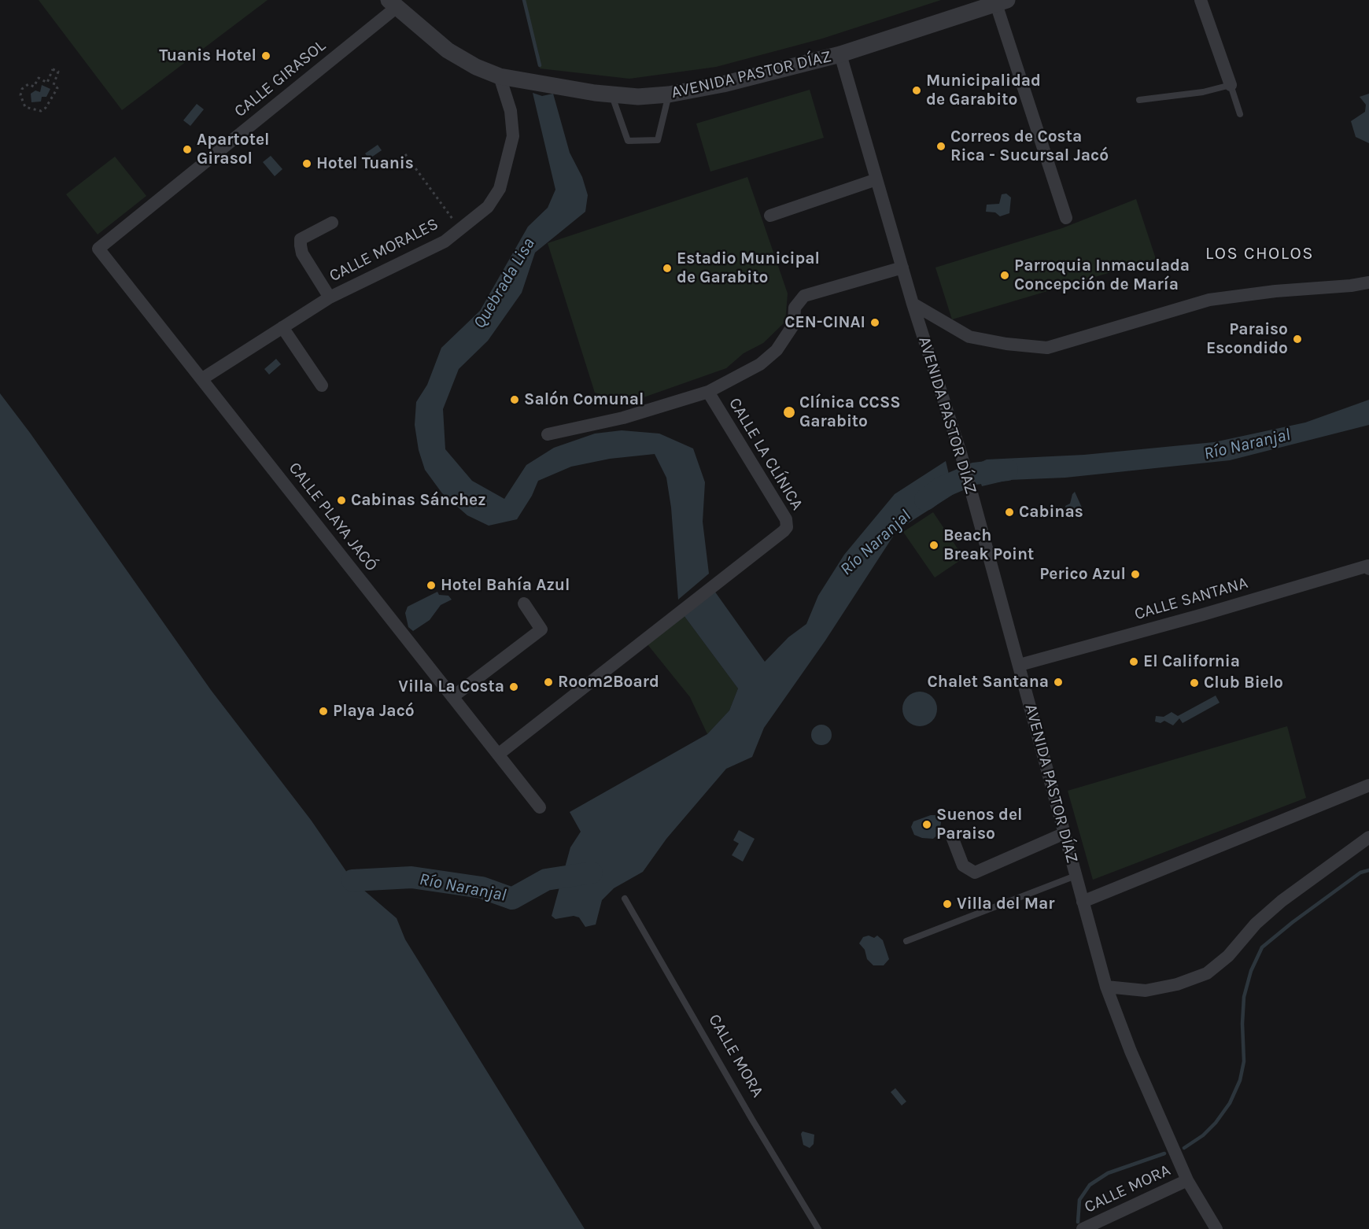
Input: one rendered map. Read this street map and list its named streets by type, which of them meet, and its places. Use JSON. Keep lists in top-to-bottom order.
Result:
{
  "streets": {
    "street": [
      "AVENIDA PASTOR DÍAZ",
      "CALLE GIRASOL",
      "CALLE MORALES",
      "CALLE LA CLÍNICA",
      "CALLE PLAYA JACÓ",
      "CALLE SANTANA",
      "CALLE MORA"
    ]
  },
  "crossings": [
    ["AVENIDA PASTOR DÍAZ", "CALLE GIRASOL"],
    ["AVENIDA PASTOR DÍAZ", "CALLE MORALES"],
    ["AVENIDA PASTOR DÍAZ", "CALLE LA CLÍNICA"],
    ["AVENIDA PASTOR DÍAZ", "CALLE SANTANA"],
    ["AVENIDA PASTOR DÍAZ", "CALLE MORA"],
    ["CALLE GIRASOL", "CALLE PLAYA JACÓ"],
    ["CALLE MORALES", "CALLE PLAYA JACÓ"],
    ["CALLE LA CLÍNICA", "CALLE PLAYA JACÓ"]
  ],
  "districts": ["LOS CHOLOS"],
  "water": ["Quebrada Lisa", "Río Naranjal"],
  "places": [
    "Tuanis Hotel",
    "Municipalidad de Garabito",
    "Correos de Costa Rica - Sucursal Jacó",
    "Apartotel Girasol",
    "Hotel Tuanis",
    "Estadio Municipal de Garabito",
    "Parroquia Inmaculada Concepción de María",
    "CEN-CINAI",
    "Paraiso Escondido",
    "Salón Comunal",
    "Clínica CCSS Garabito",
    "Cabinas Sánchez",
    "Cabinas",
    "Beach Break Point",
    "Perico Azul",
    "Hotel Bahía Azul",
    "El California",
    "Room2Board",
    "Chalet Santana",
    "Club Bielo",
    "Villa La Costa",
    "Playa Jacó",
    "Suenos del Paraiso",
    "Villa del Mar"
  ]
}
